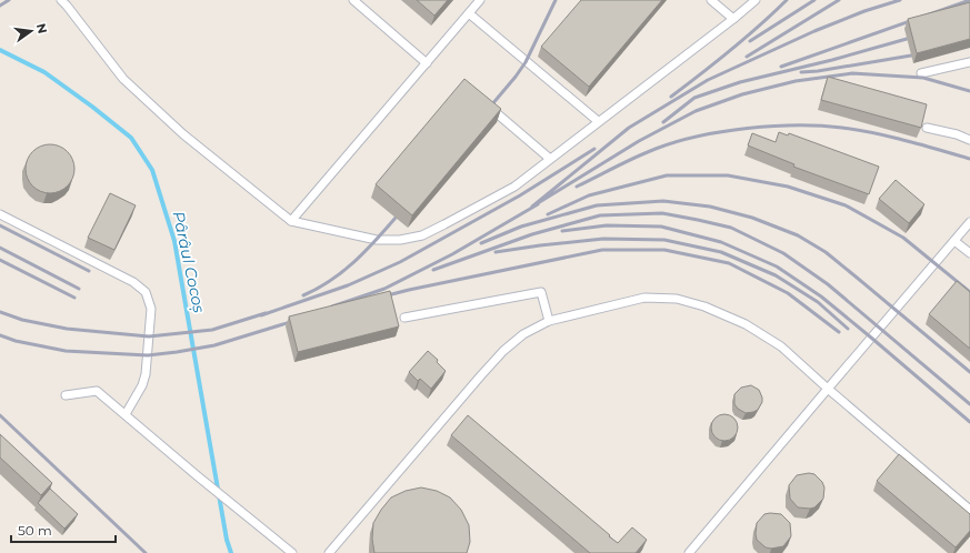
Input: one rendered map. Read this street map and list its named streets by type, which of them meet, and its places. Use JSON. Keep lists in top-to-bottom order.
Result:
{
  "water": ["Pârâul Cocoș"],
  "scale_bar": "50 m",
  "north": "right"
}
